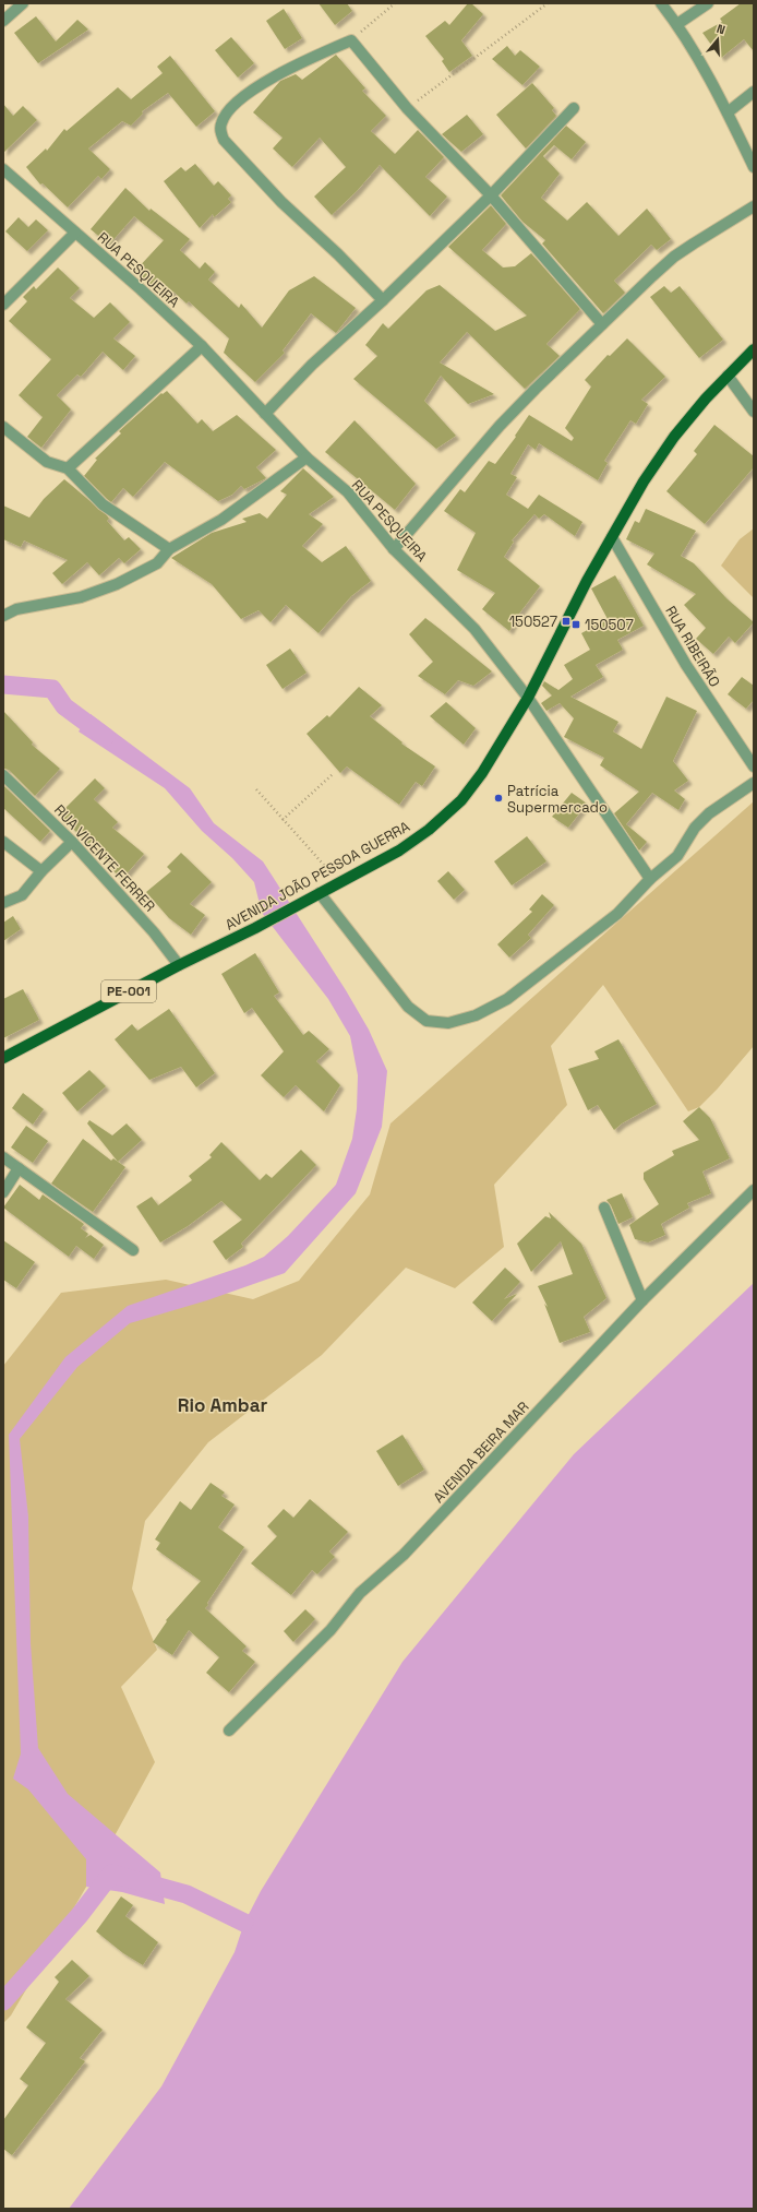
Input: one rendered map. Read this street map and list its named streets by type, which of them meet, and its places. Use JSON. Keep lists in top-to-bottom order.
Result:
{
  "streets": {
    "main road": ["AVENIDA JOÃO PESSOA GUERRA", "PE-001"],
    "street": [
      "RUA PESQUEIRA",
      "RUA RIBEIRÃO",
      "RUA VICENTE FERRER",
      "AVENIDA BEIRA MAR"
    ]
  },
  "crossings": [
    ["RUA PESQUEIRA", "AVENIDA JOÃO PESSOA GUERRA"],
    ["RUA RIBEIRÃO", "AVENIDA JOÃO PESSOA GUERRA"],
    ["RUA VICENTE FERRER", "AVENIDA JOÃO PESSOA GUERRA"]
  ],
  "districts": ["Rio Ambar"],
  "places": {
    "transit": ["150527", "150507"],
    "other": ["Patrícia Supermercado"]
  },
  "north": "top"
}
